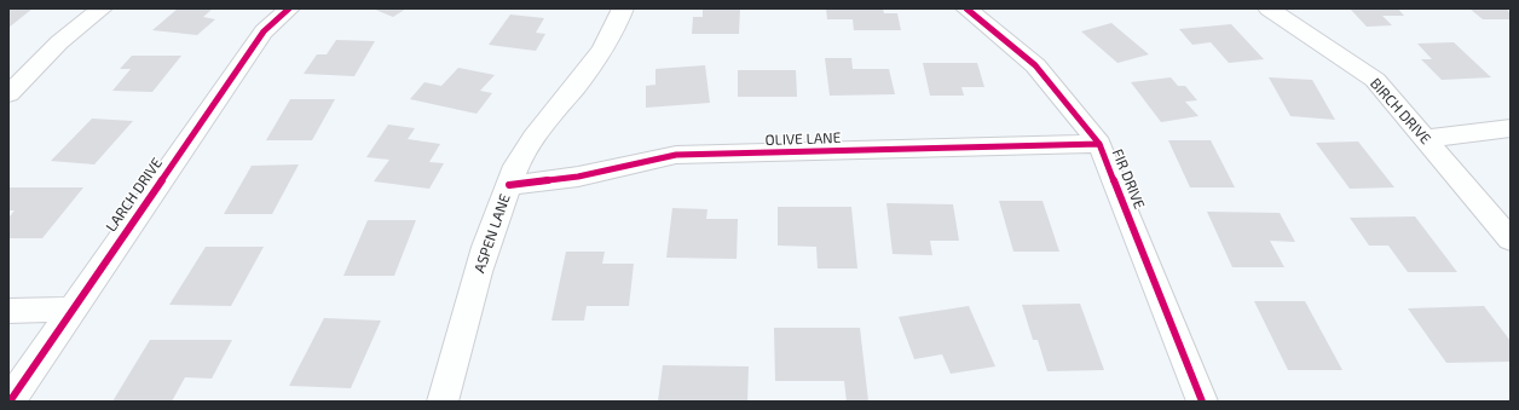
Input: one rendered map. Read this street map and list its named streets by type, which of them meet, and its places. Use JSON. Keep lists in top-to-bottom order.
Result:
{
  "streets": {
    "street": [
      "BIRCH DRIVE",
      "OLIVE LANE",
      "FIR DRIVE",
      "LARCH DRIVE",
      "ASPEN LANE"
    ]
  },
  "crossings": [
    ["OLIVE LANE", "FIR DRIVE"],
    ["OLIVE LANE", "ASPEN LANE"]
  ]
}
